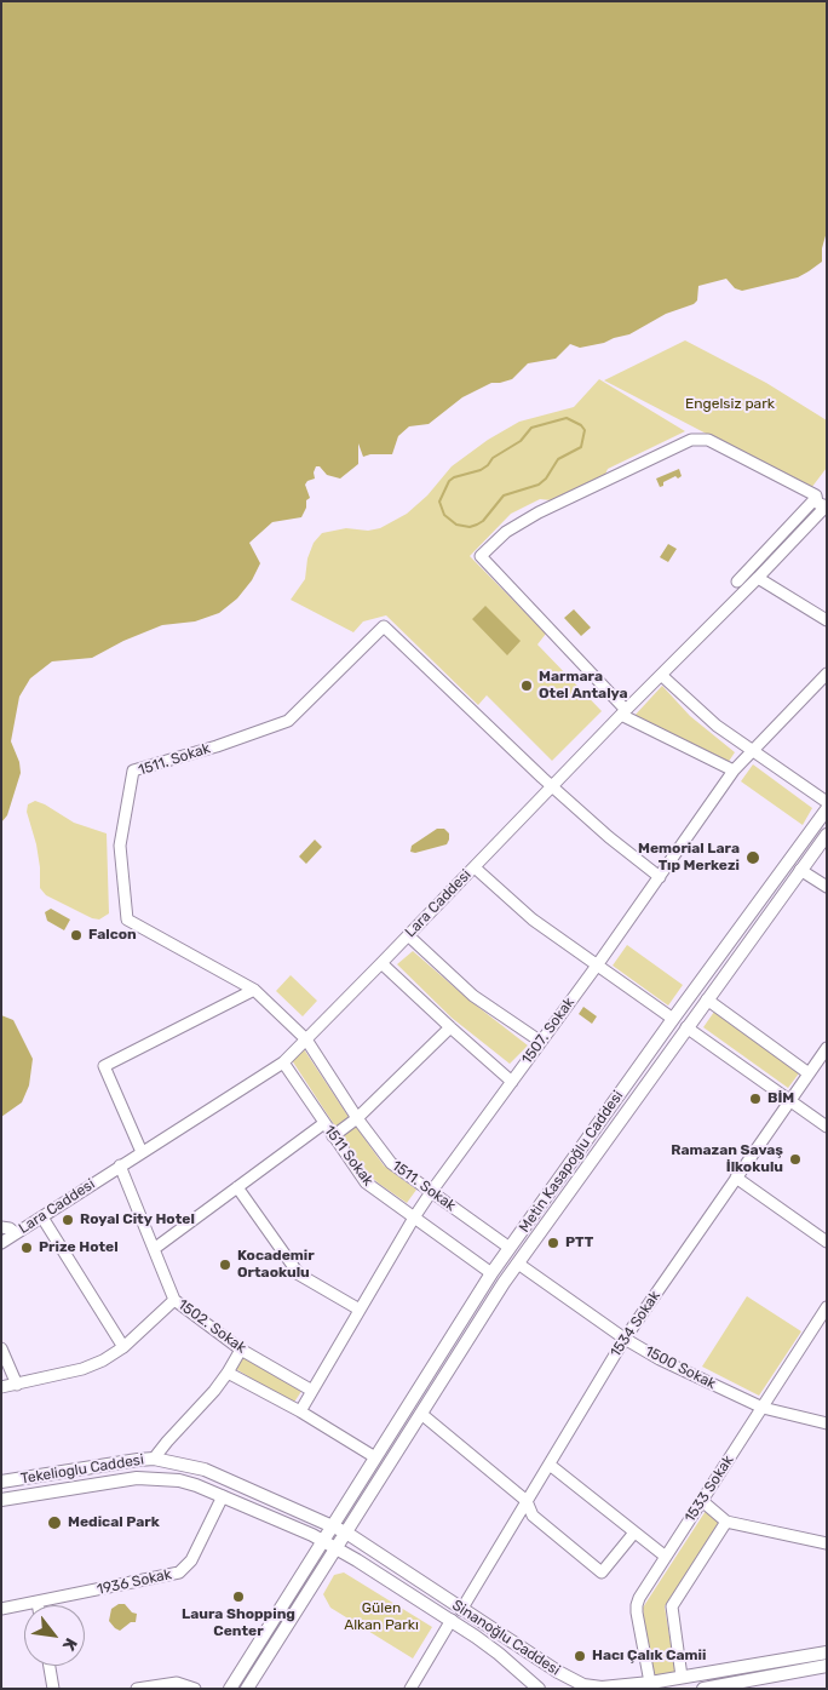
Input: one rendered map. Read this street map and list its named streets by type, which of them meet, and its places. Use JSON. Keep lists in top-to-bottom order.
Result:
{
  "streets": {
    "main road": ["Metin Kasapoğlu Caddesi", "Tekelioglu Caddesi", "Si̇nanoğlu Caddesi"],
    "street": [
      "1511. Sokak",
      "Lara Caddesi",
      "1507. Sokak",
      "1511 Sokak",
      "1534 Sokak",
      "1502. Sokak",
      "1500 Sokak",
      "1533 Sokak",
      "1936 Sokak"
    ]
  },
  "crossings": [
    ["1511. Sokak", "Lara Caddesi"],
    ["1511. Sokak", "1507. Sokak"],
    ["1511. Sokak", "Metin Kasapoğlu Caddesi"],
    ["Lara Caddesi", "1511 Sokak"],
    ["Lara Caddesi", "1502. Sokak"],
    ["1507. Sokak", "1511 Sokak"],
    ["1507. Sokak", "1502. Sokak"],
    ["1511 Sokak", "Metin Kasapoğlu Caddesi"],
    ["Metin Kasapoğlu Caddesi", "1500 Sokak"],
    ["Metin Kasapoğlu Caddesi", "Tekelioglu Caddesi"],
    ["Metin Kasapoğlu Caddesi", "Si̇nanoğlu Caddesi"],
    ["1534 Sokak", "1500 Sokak"],
    ["1534 Sokak", "Si̇nanoğlu Caddesi"],
    ["1500 Sokak", "1533 Sokak"],
    ["Tekelioglu Caddesi", "1936 Sokak"],
    ["Tekelioglu Caddesi", "Si̇nanoğlu Caddesi"],
    ["1533 Sokak", "Si̇nanoğlu Caddesi"]
  ],
  "parks": ["Engelsiz park", "Gülen Alkan Parkı"],
  "places": [
    "Marmara Otel Antalya",
    "Memorial Lara Tıp Merkezi",
    "Falcon",
    "BİM",
    "Ramazan Savaş İlkokulu",
    "Royal City Hotel",
    "PTT",
    "Prize Hotel",
    "Kocademir Ortaokulu",
    "Medical Park",
    "Laura Shopping Center",
    "Hacı Çalık Camii"
  ],
  "north": "bottom right"
}
